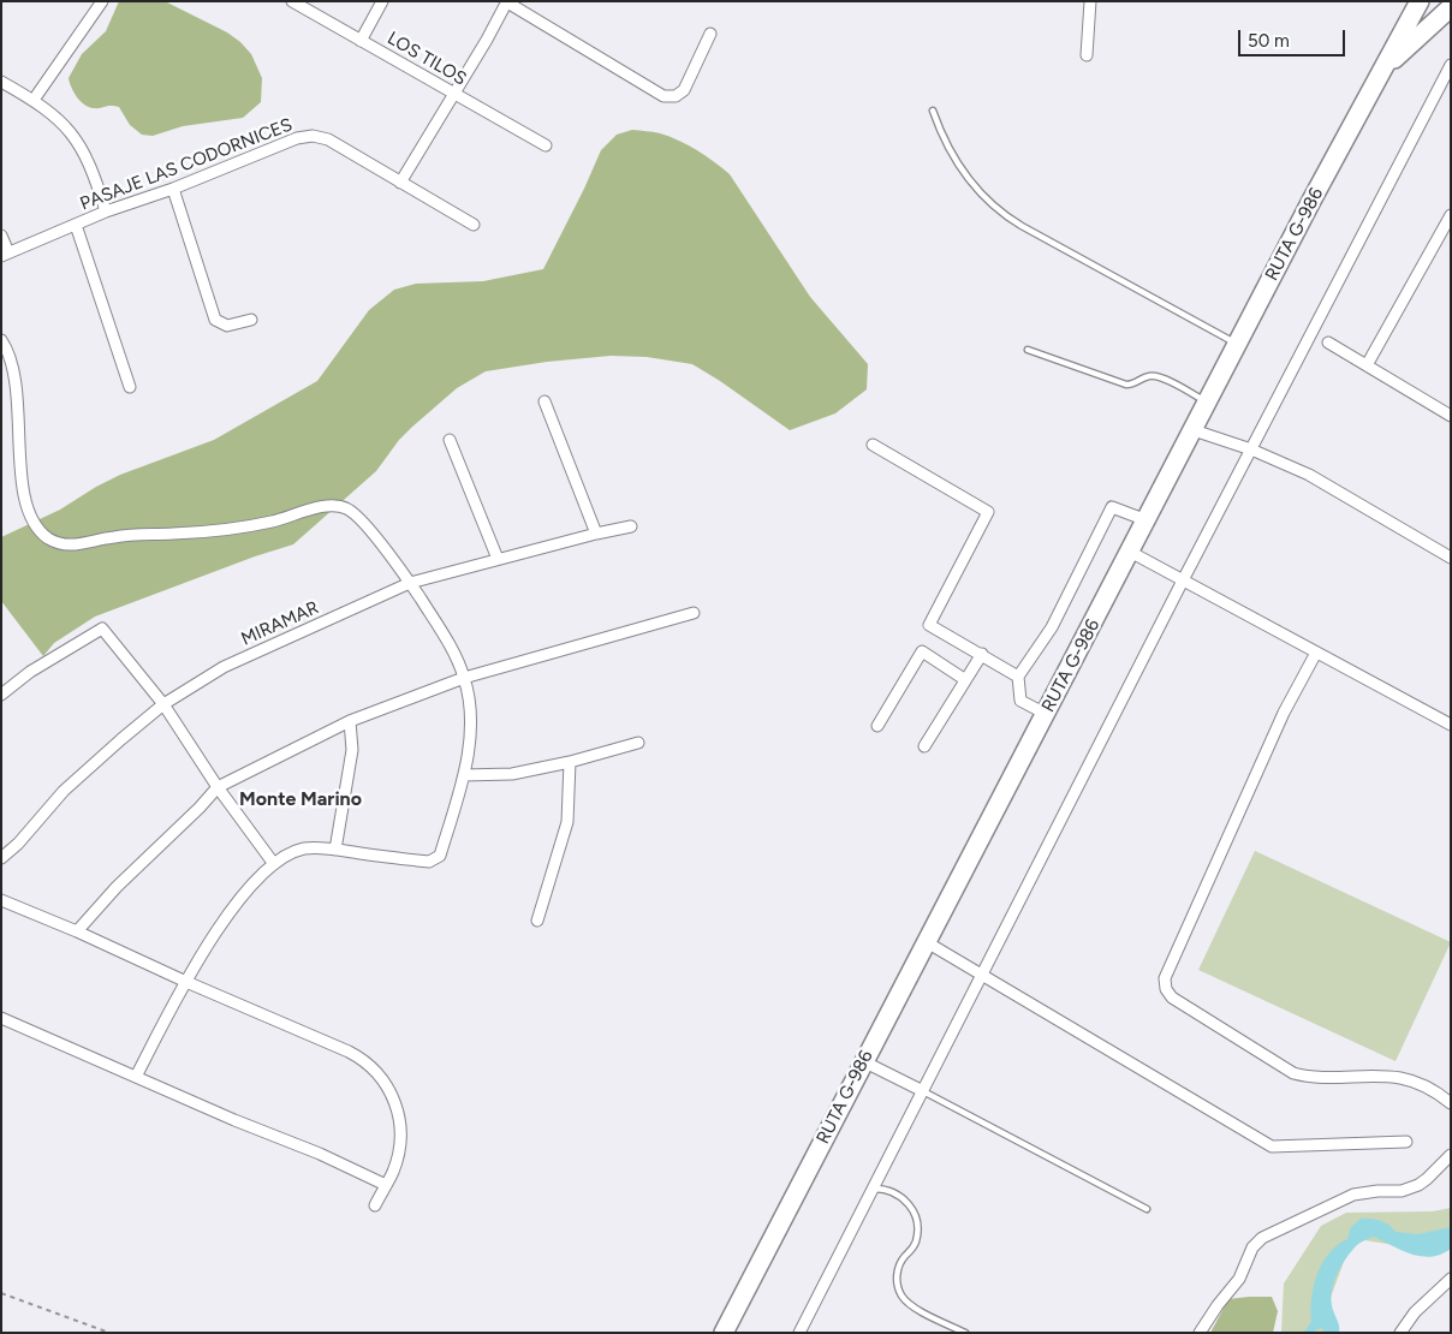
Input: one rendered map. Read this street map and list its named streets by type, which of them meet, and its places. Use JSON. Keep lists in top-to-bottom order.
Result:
{
  "streets": {
    "main road": ["RUTA G-986"],
    "street": ["LOS TILOS", "PASAJE LAS CODORNICES", "MIRAMAR"]
  },
  "districts": ["Monte Marino"],
  "scale_bar": "50 m"
}
